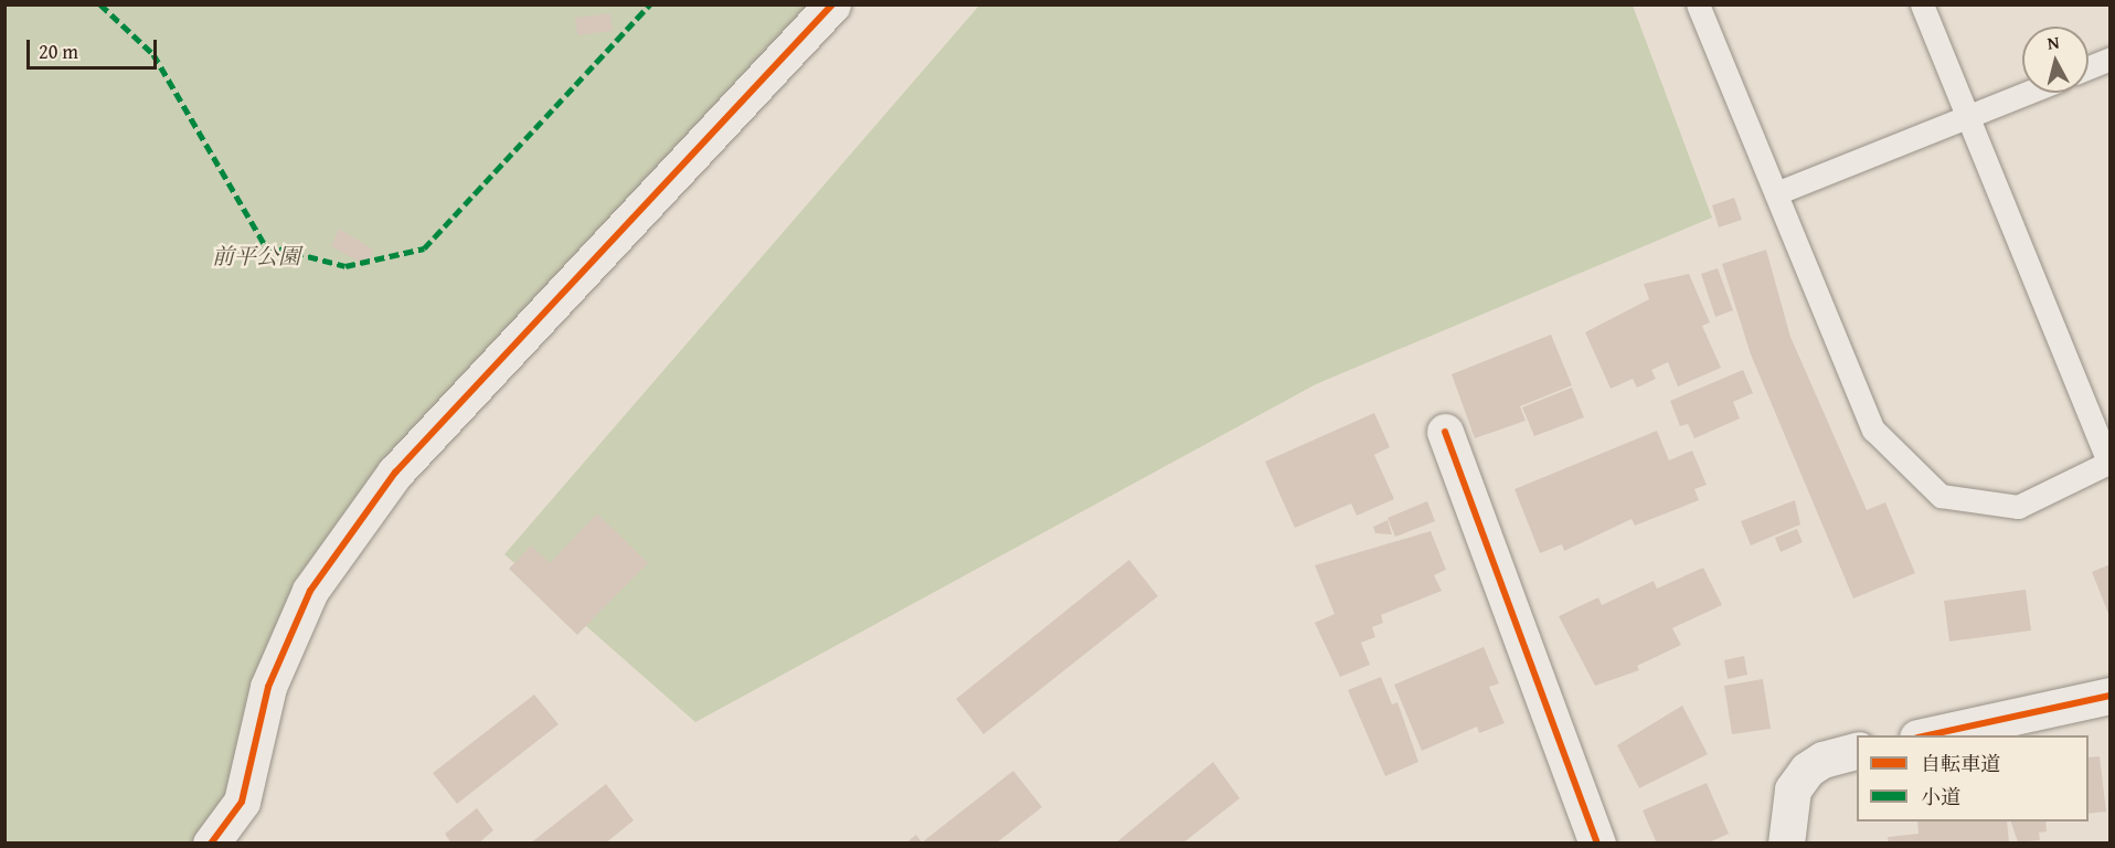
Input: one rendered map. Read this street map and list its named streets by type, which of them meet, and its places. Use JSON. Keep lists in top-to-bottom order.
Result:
{
  "parks": ["前平公園"],
  "legend": ["自転車道", "小道"],
  "scale_bar": "20 m",
  "north": "top"
}
